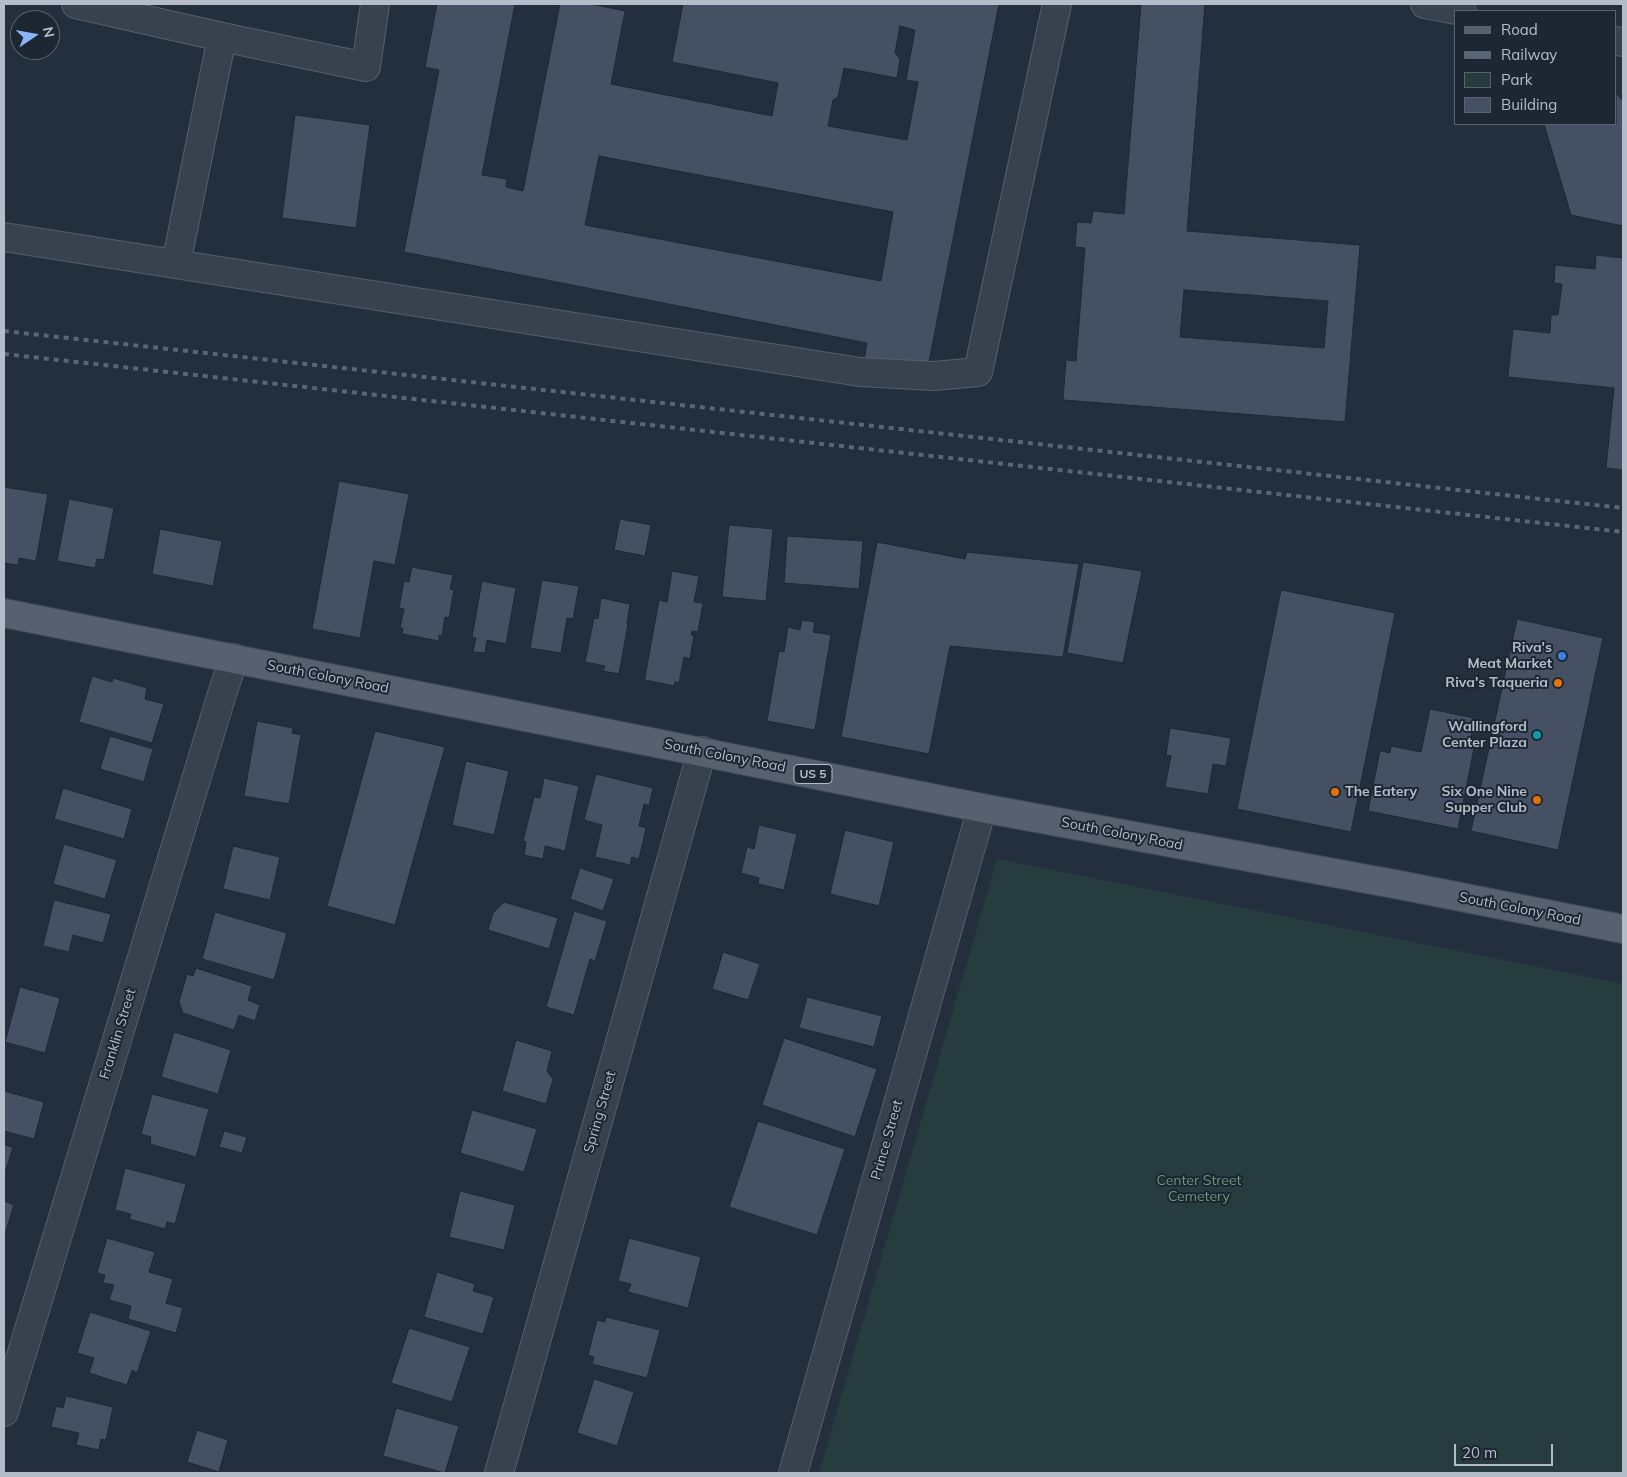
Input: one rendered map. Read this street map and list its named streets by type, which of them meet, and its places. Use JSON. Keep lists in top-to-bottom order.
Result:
{
  "streets": {
    "main road": ["South Colony Road", "US 5"],
    "street": ["Franklin Street", "Spring Street", "Prince Street"]
  },
  "crossings": [
    ["South Colony Road", "Franklin Street"],
    ["South Colony Road", "Spring Street"],
    ["South Colony Road", "Prince Street"]
  ],
  "parks": ["Center Street Cemetery"],
  "places": [
    "Riva's Meat Market",
    "Riva's Taqueria",
    "Wallingford Center Plaza",
    "The Eatery",
    "Six One Nine Supper Club"
  ],
  "legend": [
    "Road",
    "Railway",
    "Park",
    "Building"
  ],
  "scale_bar": "20 m",
  "north": "right"
}
